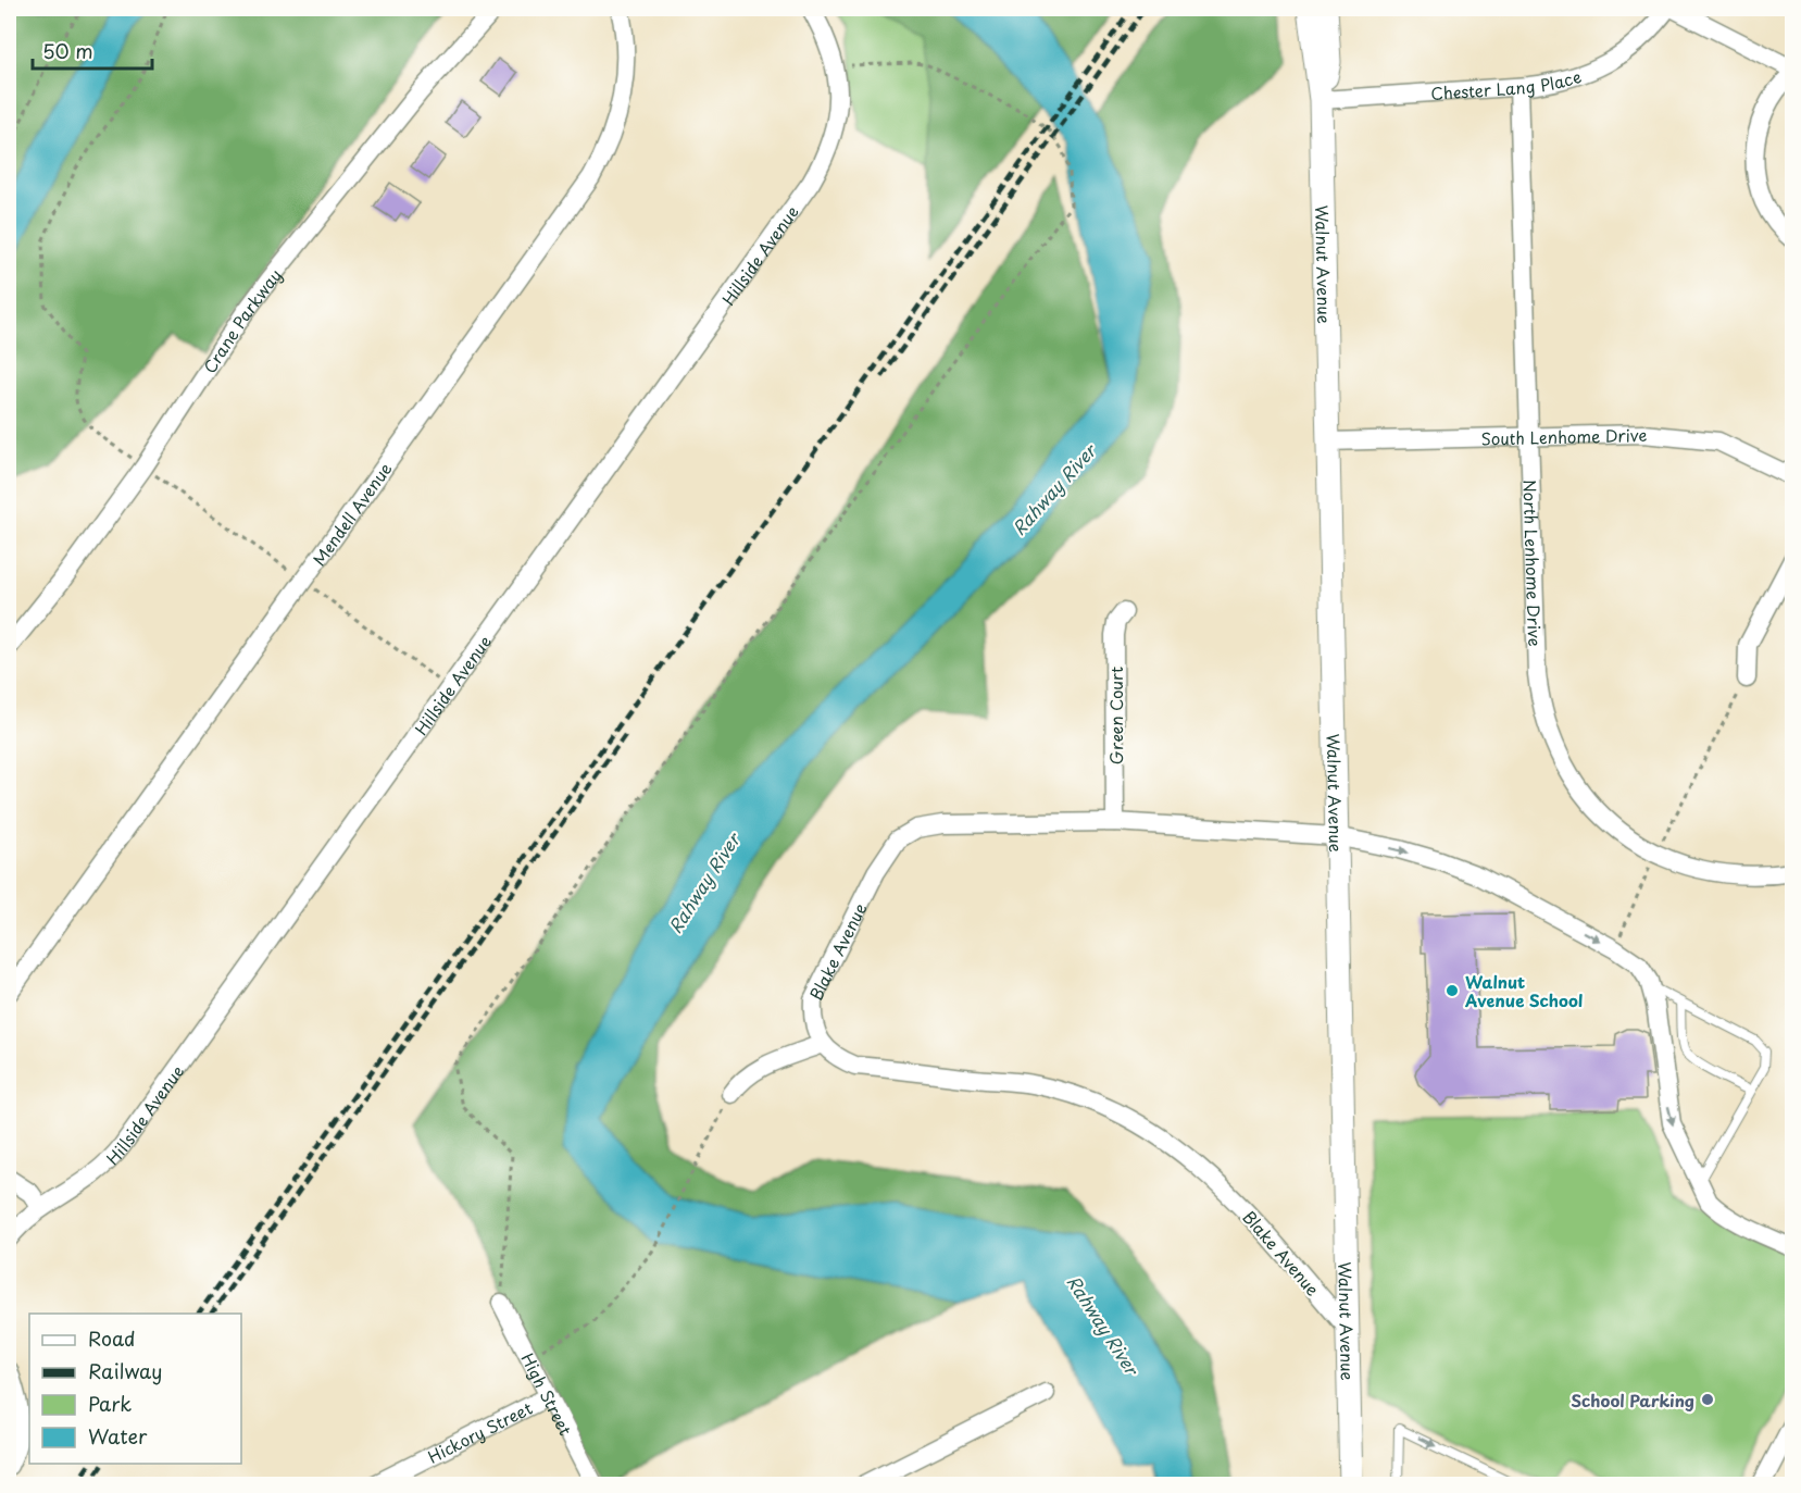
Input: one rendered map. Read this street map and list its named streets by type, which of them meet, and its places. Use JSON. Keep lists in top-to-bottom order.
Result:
{
  "streets": {
    "street": [
      "Chester Lang Place",
      "Hillside Avenue",
      "Walnut Avenue",
      "Crane Parkway",
      "South Lenhome Drive",
      "Mendell Avenue",
      "North Lenhome Drive",
      "Green Court",
      "Blake Avenue",
      "High Street",
      "Hickory Street"
    ]
  },
  "crossings": [
    ["Chester Lang Place", "Walnut Avenue"],
    ["Chester Lang Place", "North Lenhome Drive"],
    ["Walnut Avenue", "South Lenhome Drive"],
    ["Walnut Avenue", "Blake Avenue"],
    ["South Lenhome Drive", "North Lenhome Drive"],
    ["Green Court", "Blake Avenue"],
    ["High Street", "Hickory Street"]
  ],
  "water": ["Rahway River"],
  "places": ["Walnut Avenue School", "School Parking"],
  "legend": [
    "Road",
    "Railway",
    "Park",
    "Water"
  ],
  "scale_bar": "50 m"
}
